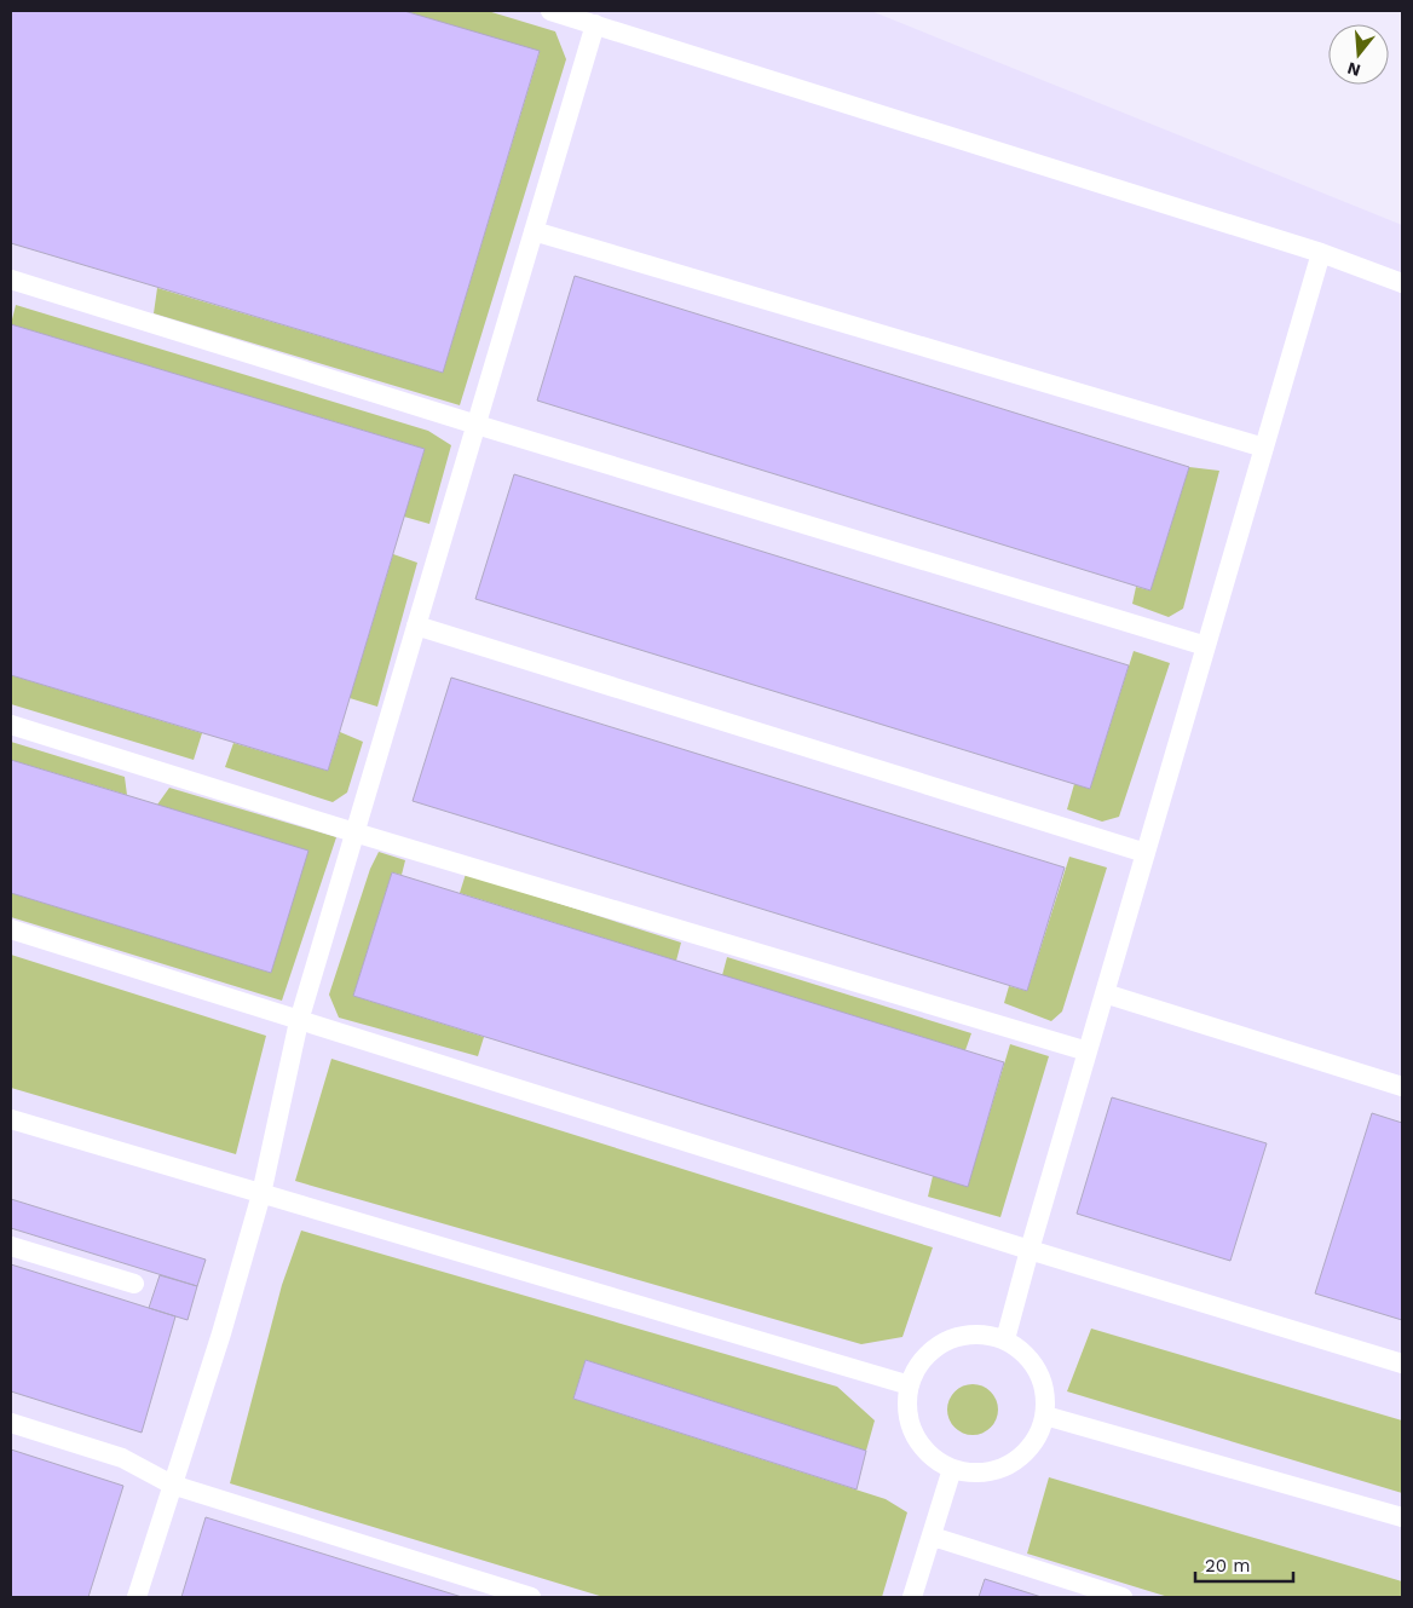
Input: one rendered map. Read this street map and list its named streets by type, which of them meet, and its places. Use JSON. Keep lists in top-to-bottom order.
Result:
{
  "scale_bar": "20 m",
  "north": "bottom"
}
